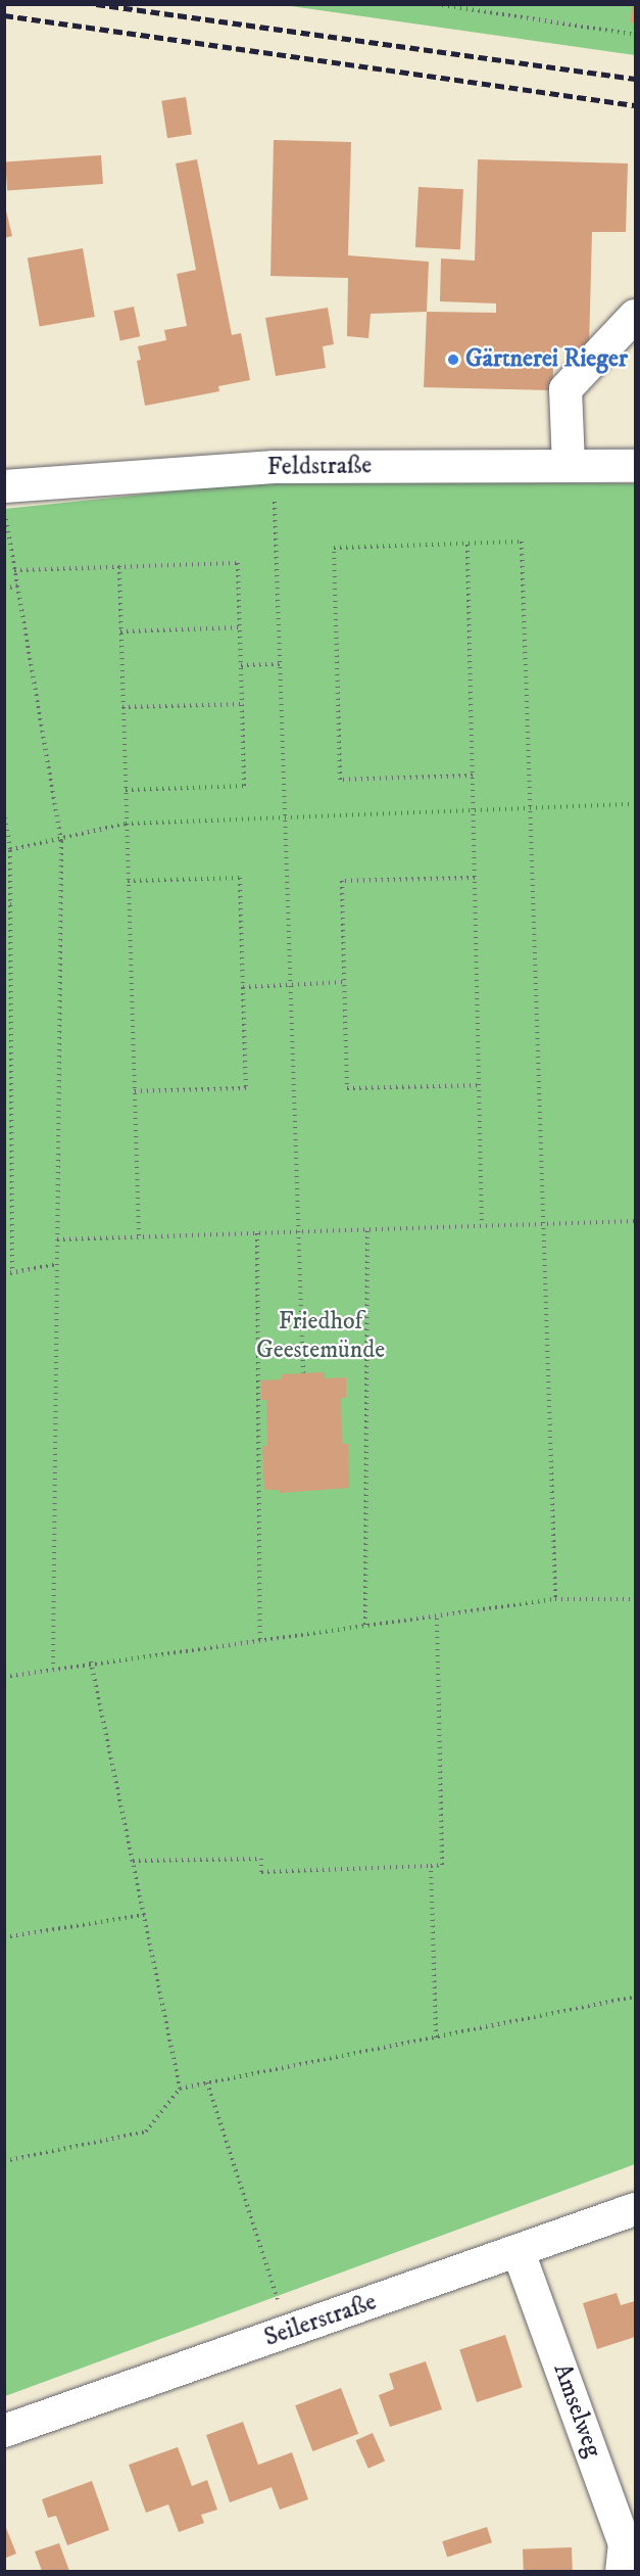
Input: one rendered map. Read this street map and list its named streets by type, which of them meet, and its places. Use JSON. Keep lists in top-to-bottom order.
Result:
{
  "streets": {
    "street": ["Feldstraße", "Seilerstraße", "Amselweg"]
  },
  "crossings": [
    ["Seilerstraße", "Amselweg"]
  ],
  "parks": ["Friedhof Geestemünde"],
  "places": ["Gärtnerei Rieger"]
}
